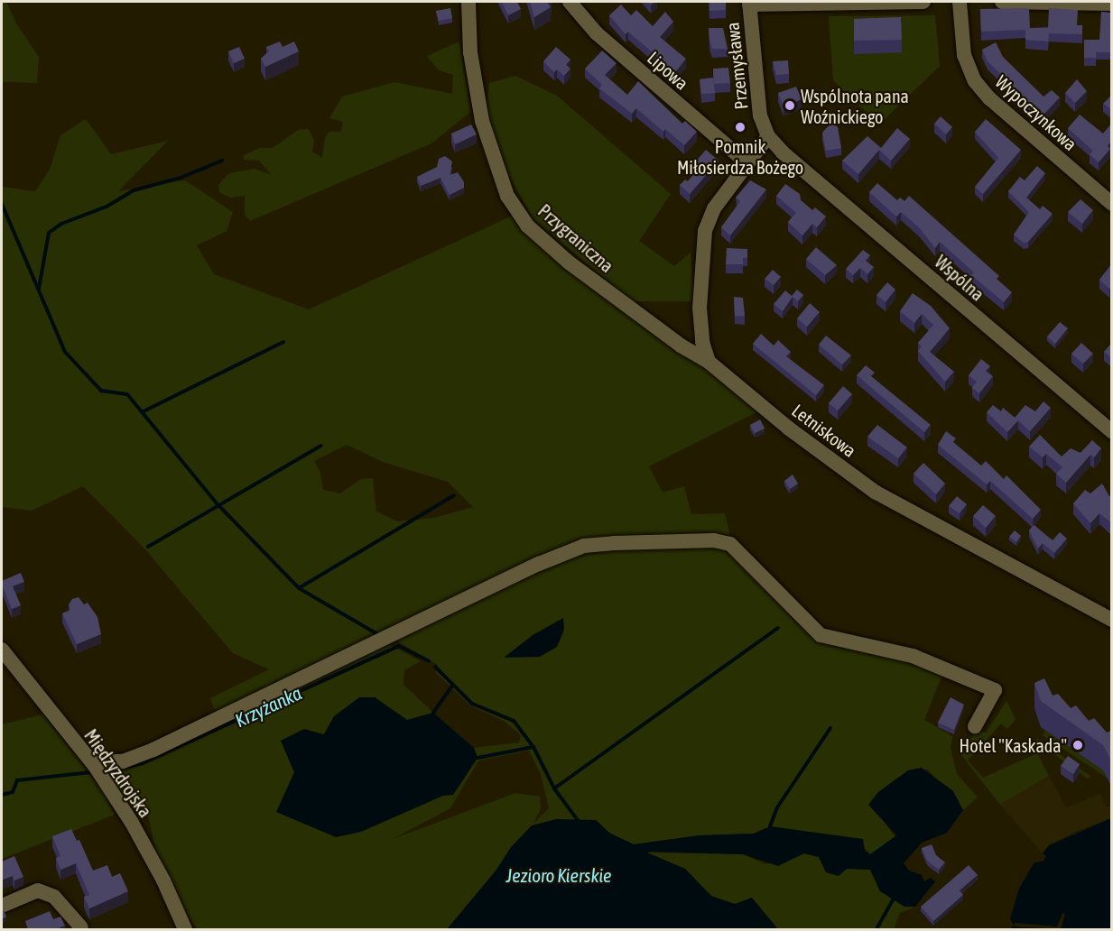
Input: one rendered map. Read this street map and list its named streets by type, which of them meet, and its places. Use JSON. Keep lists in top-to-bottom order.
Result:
{
  "streets": {
    "street": [
      "Przemysława",
      "Lipowa",
      "Wypoczynkowa",
      "Przygraniczna",
      "Wspólna",
      "Letniskowa",
      "Międzyzdrojska"
    ]
  },
  "crossings": [
    ["Przemysława", "Wspólna"],
    ["Przygraniczna", "Letniskowa"]
  ],
  "water": ["Krzyżanka", "Jezioro Kierskie"],
  "places": ["Wspólnota pana Woźnickiego", "Pomnik Miłosierdza Bożego", "Hotel \"Kaskada\""]
}
